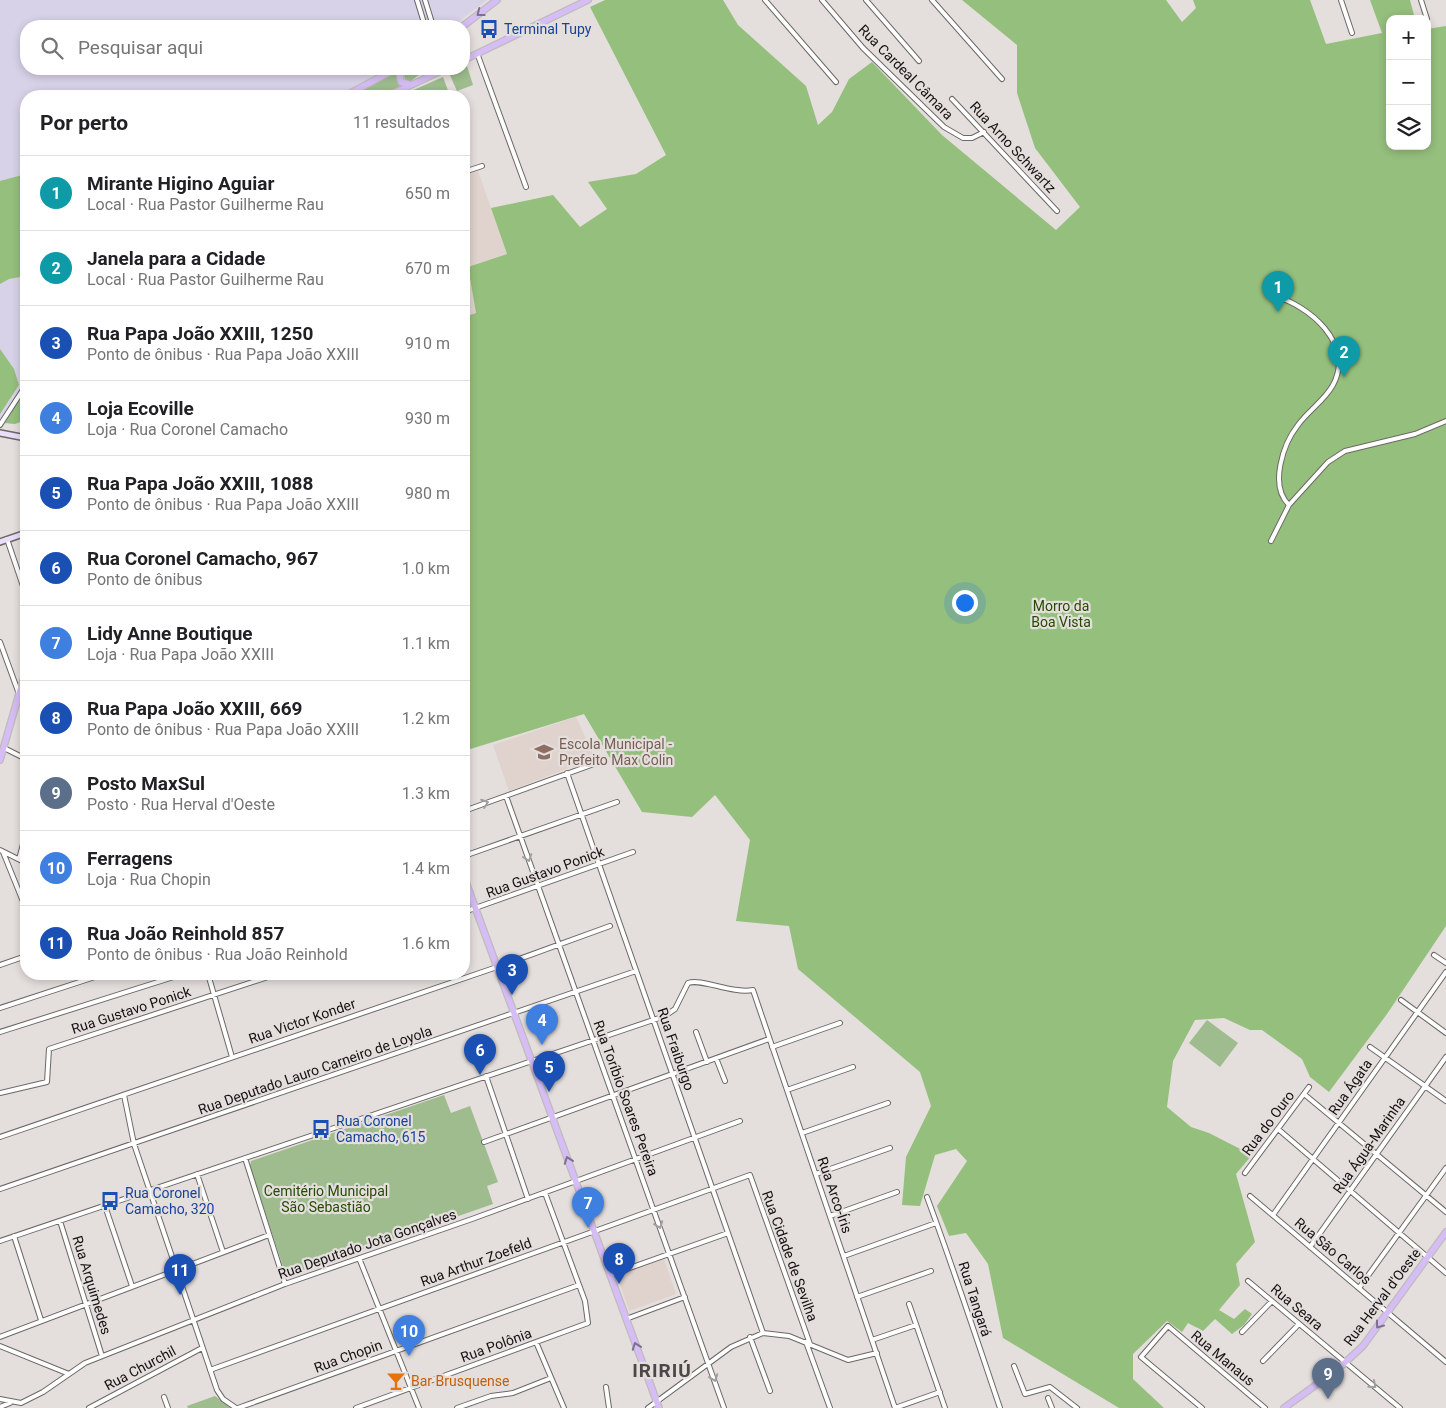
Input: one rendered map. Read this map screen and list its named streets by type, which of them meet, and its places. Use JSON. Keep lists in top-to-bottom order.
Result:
{
  "streets": {
    "main road": ["Rua Herval d'Oeste"],
    "street": [
      "Rua Cardeal Câmara",
      "Rua Arno Schwartz",
      "Rua Gustavo Ponick",
      "Rua Victor Konder",
      "Rua Fraiburgo",
      "Rua Deputado Lauro Carneiro de Loyola",
      "Rua Ágata",
      "Rua Toríbio Soares Pereira",
      "Rua do Ouro",
      "Rua Água-Marinha",
      "Rua Arco-Íris",
      "Rua Deputado Jota Gonçalves",
      "Rua São Carlos",
      "Rua Cidade de Sevilha",
      "Rua Arthur Zoefeld",
      "Rua Arquimedes",
      "Rua Tangará",
      "Rua Seara",
      "Rua Polônia",
      "Rua Chopin",
      "Rua Manaus",
      "Rua Churchil"
    ]
  },
  "crossings": [
    ["Rua Cardeal Câmara", "Rua Arno Schwartz"],
    ["Rua Gustavo Ponick", "Rua Fraiburgo"],
    ["Rua Gustavo Ponick", "Rua Toríbio Soares Pereira"],
    ["Rua Victor Konder", "Rua Toríbio Soares Pereira"],
    ["Rua Fraiburgo", "Rua Deputado Lauro Carneiro de Loyola"],
    ["Rua Fraiburgo", "Rua Arco-Íris"],
    ["Rua Fraiburgo", "Rua Deputado Jota Gonçalves"],
    ["Rua Fraiburgo", "Rua Arthur Zoefeld"],
    ["Rua Deputado Lauro Carneiro de Loyola", "Rua Toríbio Soares Pereira"],
    ["Rua Ágata", "Rua São Carlos"],
    ["Rua Toríbio Soares Pereira", "Rua Deputado Jota Gonçalves"],
    ["Rua Toríbio Soares Pereira", "Rua Arthur Zoefeld"],
    ["Rua Água-Marinha", "Rua São Carlos"],
    ["Rua Deputado Jota Gonçalves", "Rua Arquimedes"],
    ["Rua São Carlos", "Rua Herval d'Oeste"],
    ["Rua Cidade de Sevilha", "Rua Arthur Zoefeld"],
    ["Rua Herval d'Oeste", "Rua Seara"],
    ["Rua Polônia", "Rua Chopin"]
  ],
  "districts": ["IRIRIÚ"],
  "parks": ["Morro da Boa Vista", "Cemitério Municipal São Sebastião"],
  "places": {
    "bus stop": ["Terminal Tupy", "Rua Coronel Camacho, 615", "Rua Coronel Camacho, 320"],
    "school or university": ["Escola Municipal - Prefeito Max Colin"],
    "bar": ["Bar Brusquense"]
  },
  "page": {
    "map_buttons": ["+", "−"],
    "search": "Pesquisar aqui",
    "heading": ["Por perto", "11 resultados"],
    "list": [
      {
        "mark": "1",
        "name": "Mirante Higino Aguiar",
        "note": "Local · Rua Pastor Guilherme Rau",
        "value": "650 m"
      },
      {
        "mark": "2",
        "name": "Janela para a Cidade",
        "note": "Local · Rua Pastor Guilherme Rau",
        "value": "670 m"
      },
      {
        "mark": "3",
        "name": "Rua Papa João XXIII, 1250",
        "note": "Ponto de ônibus · Rua Papa João XXIII",
        "value": "910 m"
      },
      {
        "mark": "4",
        "name": "Loja Ecoville",
        "note": "Loja · Rua Coronel Camacho",
        "value": "930 m"
      },
      {
        "mark": "5",
        "name": "Rua Papa João XXIII, 1088",
        "note": "Ponto de ônibus · Rua Papa João XXIII",
        "value": "980 m"
      },
      {
        "mark": "6",
        "name": "Rua Coronel Camacho, 967",
        "note": "Ponto de ônibus",
        "value": "1.0 km"
      },
      {
        "mark": "7",
        "name": "Lidy Anne Boutique",
        "note": "Loja · Rua Papa João XXIII",
        "value": "1.1 km"
      },
      {
        "mark": "8",
        "name": "Rua Papa João XXIII, 669",
        "note": "Ponto de ônibus · Rua Papa João XXIII",
        "value": "1.2 km"
      },
      {
        "mark": "9",
        "name": "Posto MaxSul",
        "note": "Posto · Rua Herval d'Oeste",
        "value": "1.3 km"
      },
      {
        "mark": "10",
        "name": "Ferragens",
        "note": "Loja · Rua Chopin",
        "value": "1.4 km"
      },
      {
        "mark": "11",
        "name": "Rua João Reinhold 857",
        "note": "Ponto de ônibus · Rua João Reinhold",
        "value": "1.6 km"
      }
    ],
    "pins": [
      "1",
      "2",
      "3",
      "4",
      "6",
      "5",
      "7",
      "8",
      "11",
      "10",
      "9"
    ]
  }
}
